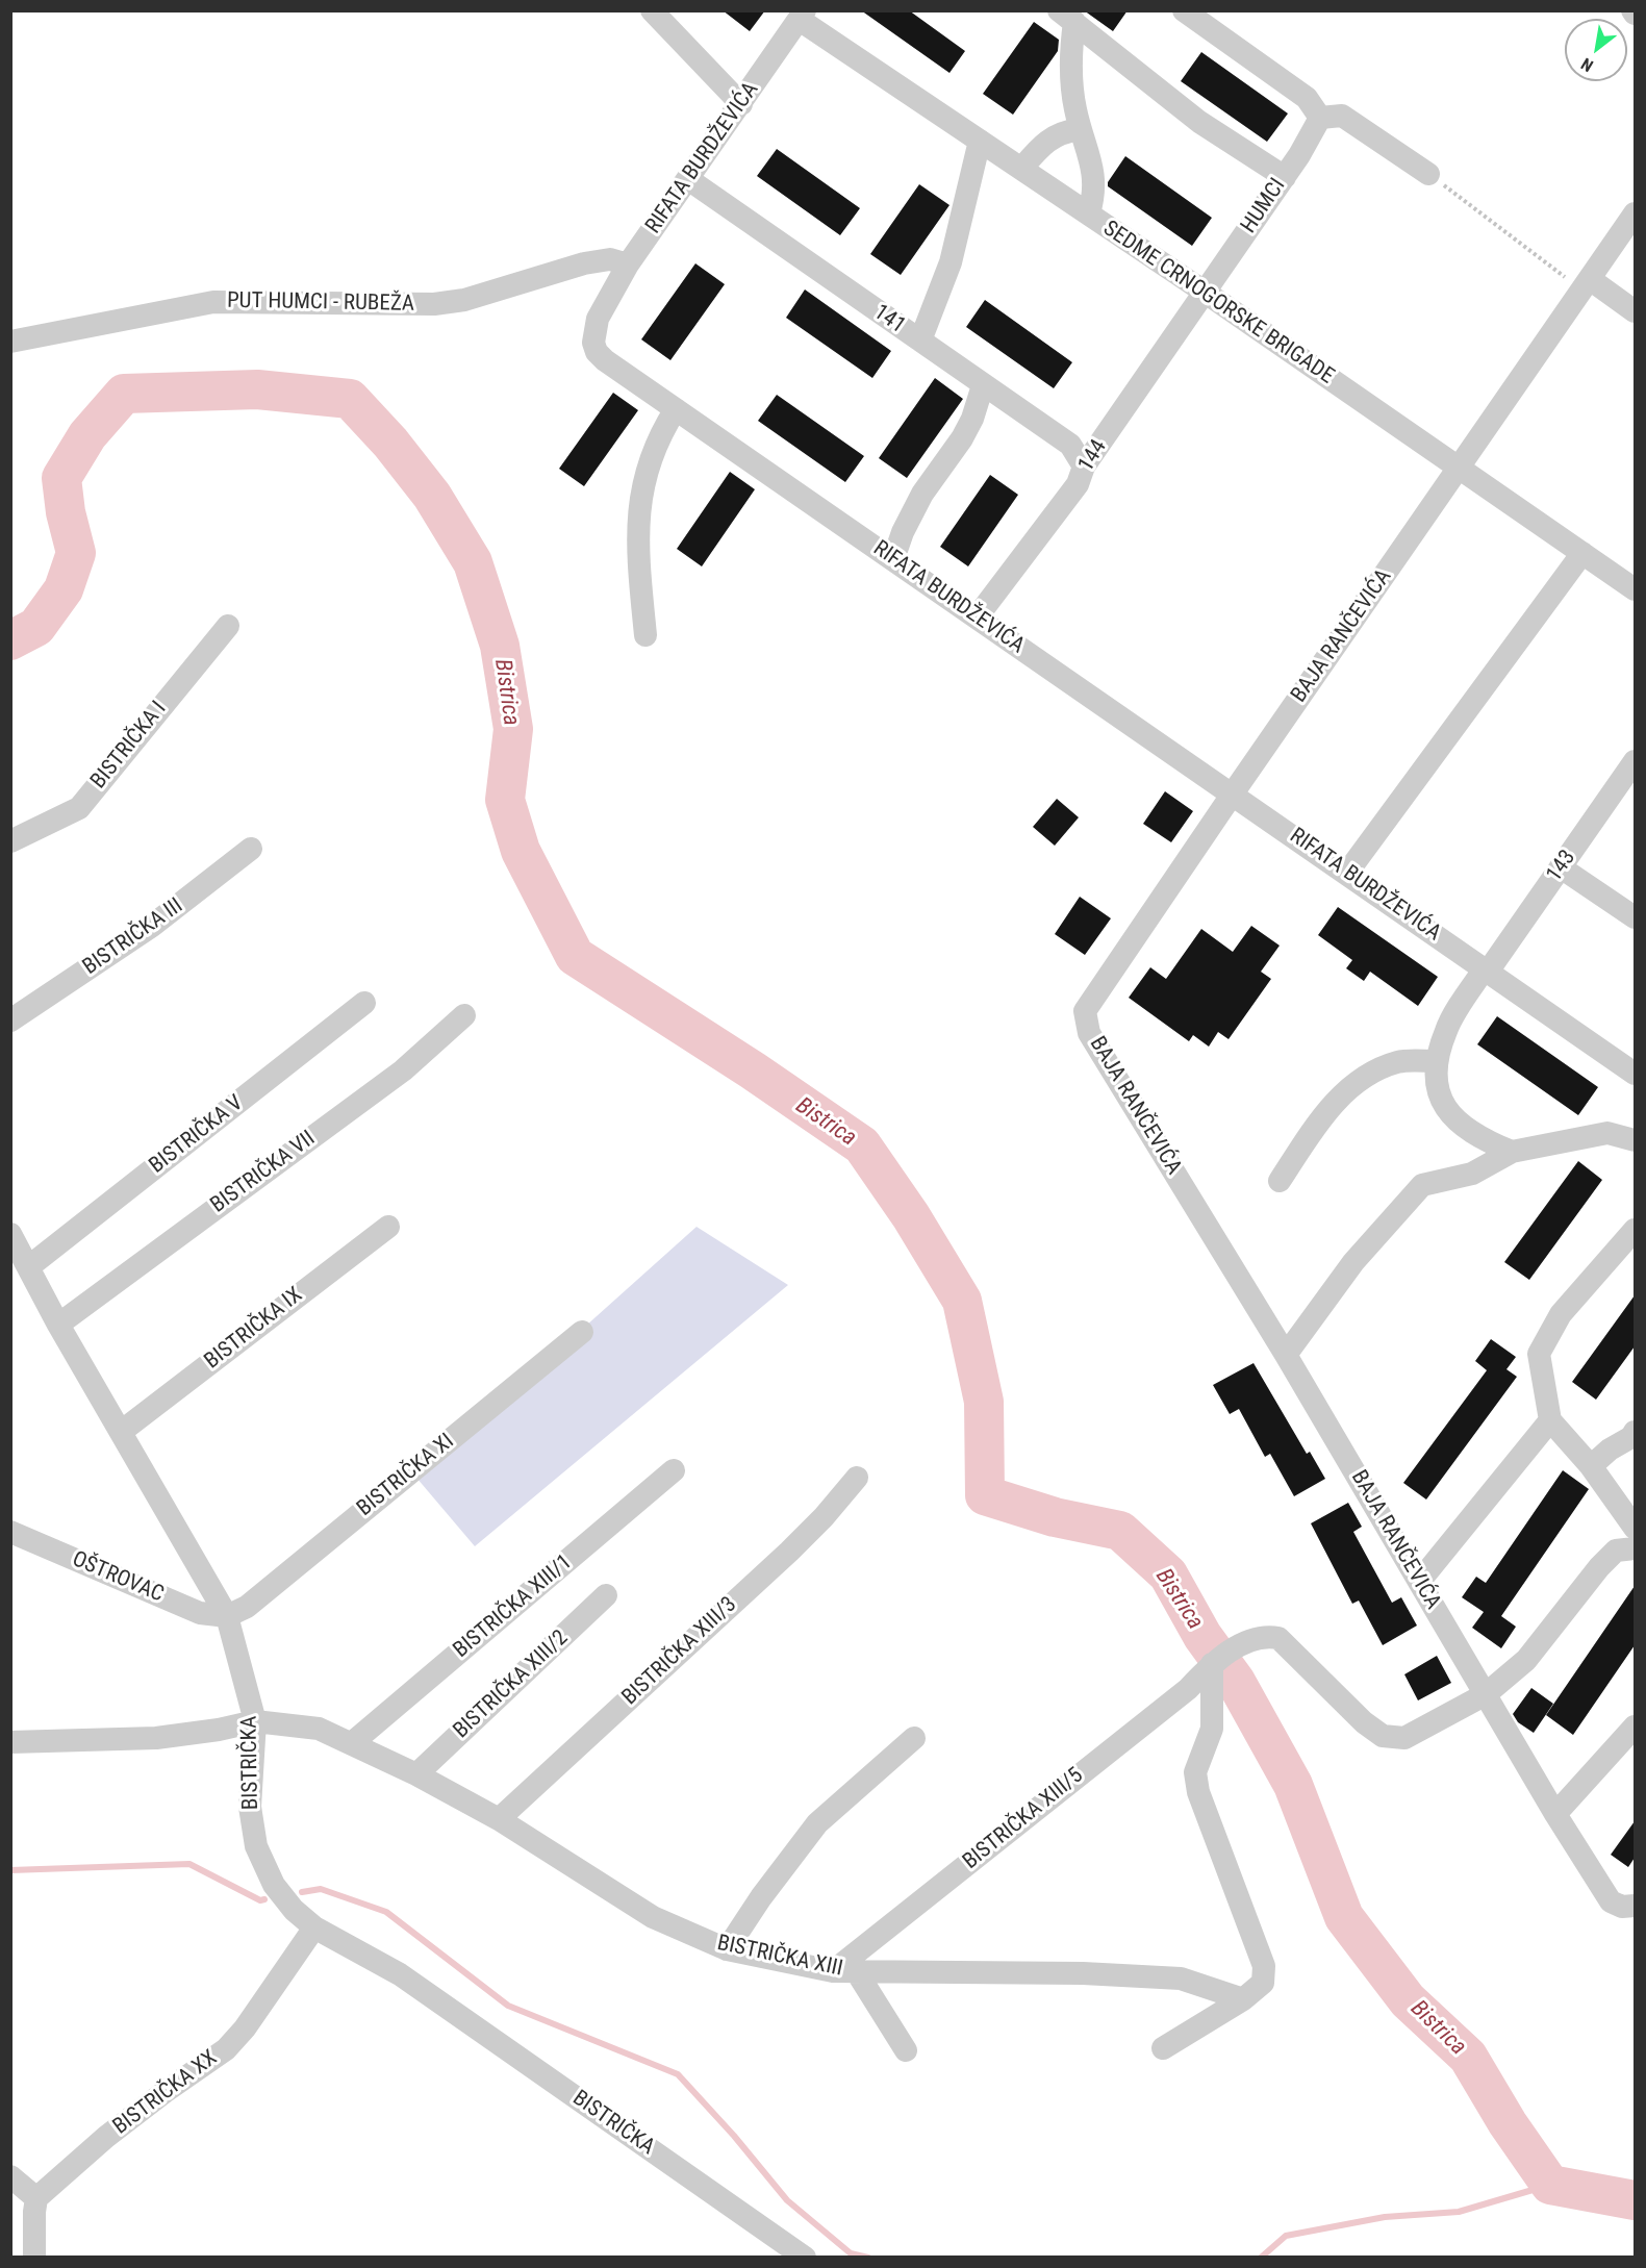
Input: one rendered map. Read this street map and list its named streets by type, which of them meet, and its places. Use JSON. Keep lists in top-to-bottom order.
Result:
{
  "streets": {
    "street": [
      "RIFATA BURDŽEVIĆA",
      "HUMCI",
      "PUT HUMCI - RUBEŽA",
      "SEDME CRNOGORSKE BRIGADE",
      "141",
      "144",
      "BAJA RANČEVIĆA",
      "BISTRIČKA I",
      "143",
      "BISTRIČKA III",
      "BISTRIČKA V",
      "BISTRIČKA VII",
      "BISTRIČKA IX",
      "BISTRIČKA XI",
      "OŠTROVAC",
      "BISTRIČKA XIII/1",
      "BISTRIČKA XIII/3",
      "BISTRIČKA XIII/2",
      "BISTRIČKA",
      "BISTRIČKA XIII/5",
      "BISTRIČKA XIII",
      "BISTRIČKA XX"
    ]
  },
  "crossings": [
    ["RIFATA BURDŽEVIĆA", "PUT HUMCI - RUBEŽA"],
    ["RIFATA BURDŽEVIĆA", "SEDME CRNOGORSKE BRIGADE"],
    ["RIFATA BURDŽEVIĆA", "141"],
    ["RIFATA BURDŽEVIĆA", "144"],
    ["RIFATA BURDŽEVIĆA", "BAJA RANČEVIĆA"],
    ["RIFATA BURDŽEVIĆA", "143"],
    ["HUMCI", "SEDME CRNOGORSKE BRIGADE"],
    ["HUMCI", "144"],
    ["SEDME CRNOGORSKE BRIGADE", "144"],
    ["SEDME CRNOGORSKE BRIGADE", "BAJA RANČEVIĆA"],
    ["141", "144"],
    ["BAJA RANČEVIĆA", "BISTRIČKA XIII/5"],
    ["BISTRIČKA V", "BISTRIČKA"],
    ["BISTRIČKA VII", "BISTRIČKA"],
    ["BISTRIČKA IX", "BISTRIČKA"],
    ["BISTRIČKA XI", "OŠTROVAC"],
    ["BISTRIČKA XI", "BISTRIČKA"],
    ["OŠTROVAC", "BISTRIČKA"],
    ["BISTRIČKA XIII/1", "BISTRIČKA XIII"],
    ["BISTRIČKA XIII/3", "BISTRIČKA XIII"],
    ["BISTRIČKA XIII/2", "BISTRIČKA XIII"],
    ["BISTRIČKA", "BISTRIČKA XIII"],
    ["BISTRIČKA", "BISTRIČKA XX"],
    ["BISTRIČKA XIII/5", "BISTRIČKA XIII"]
  ],
  "water": ["Bistrica"],
  "north": "bottom left"
}
